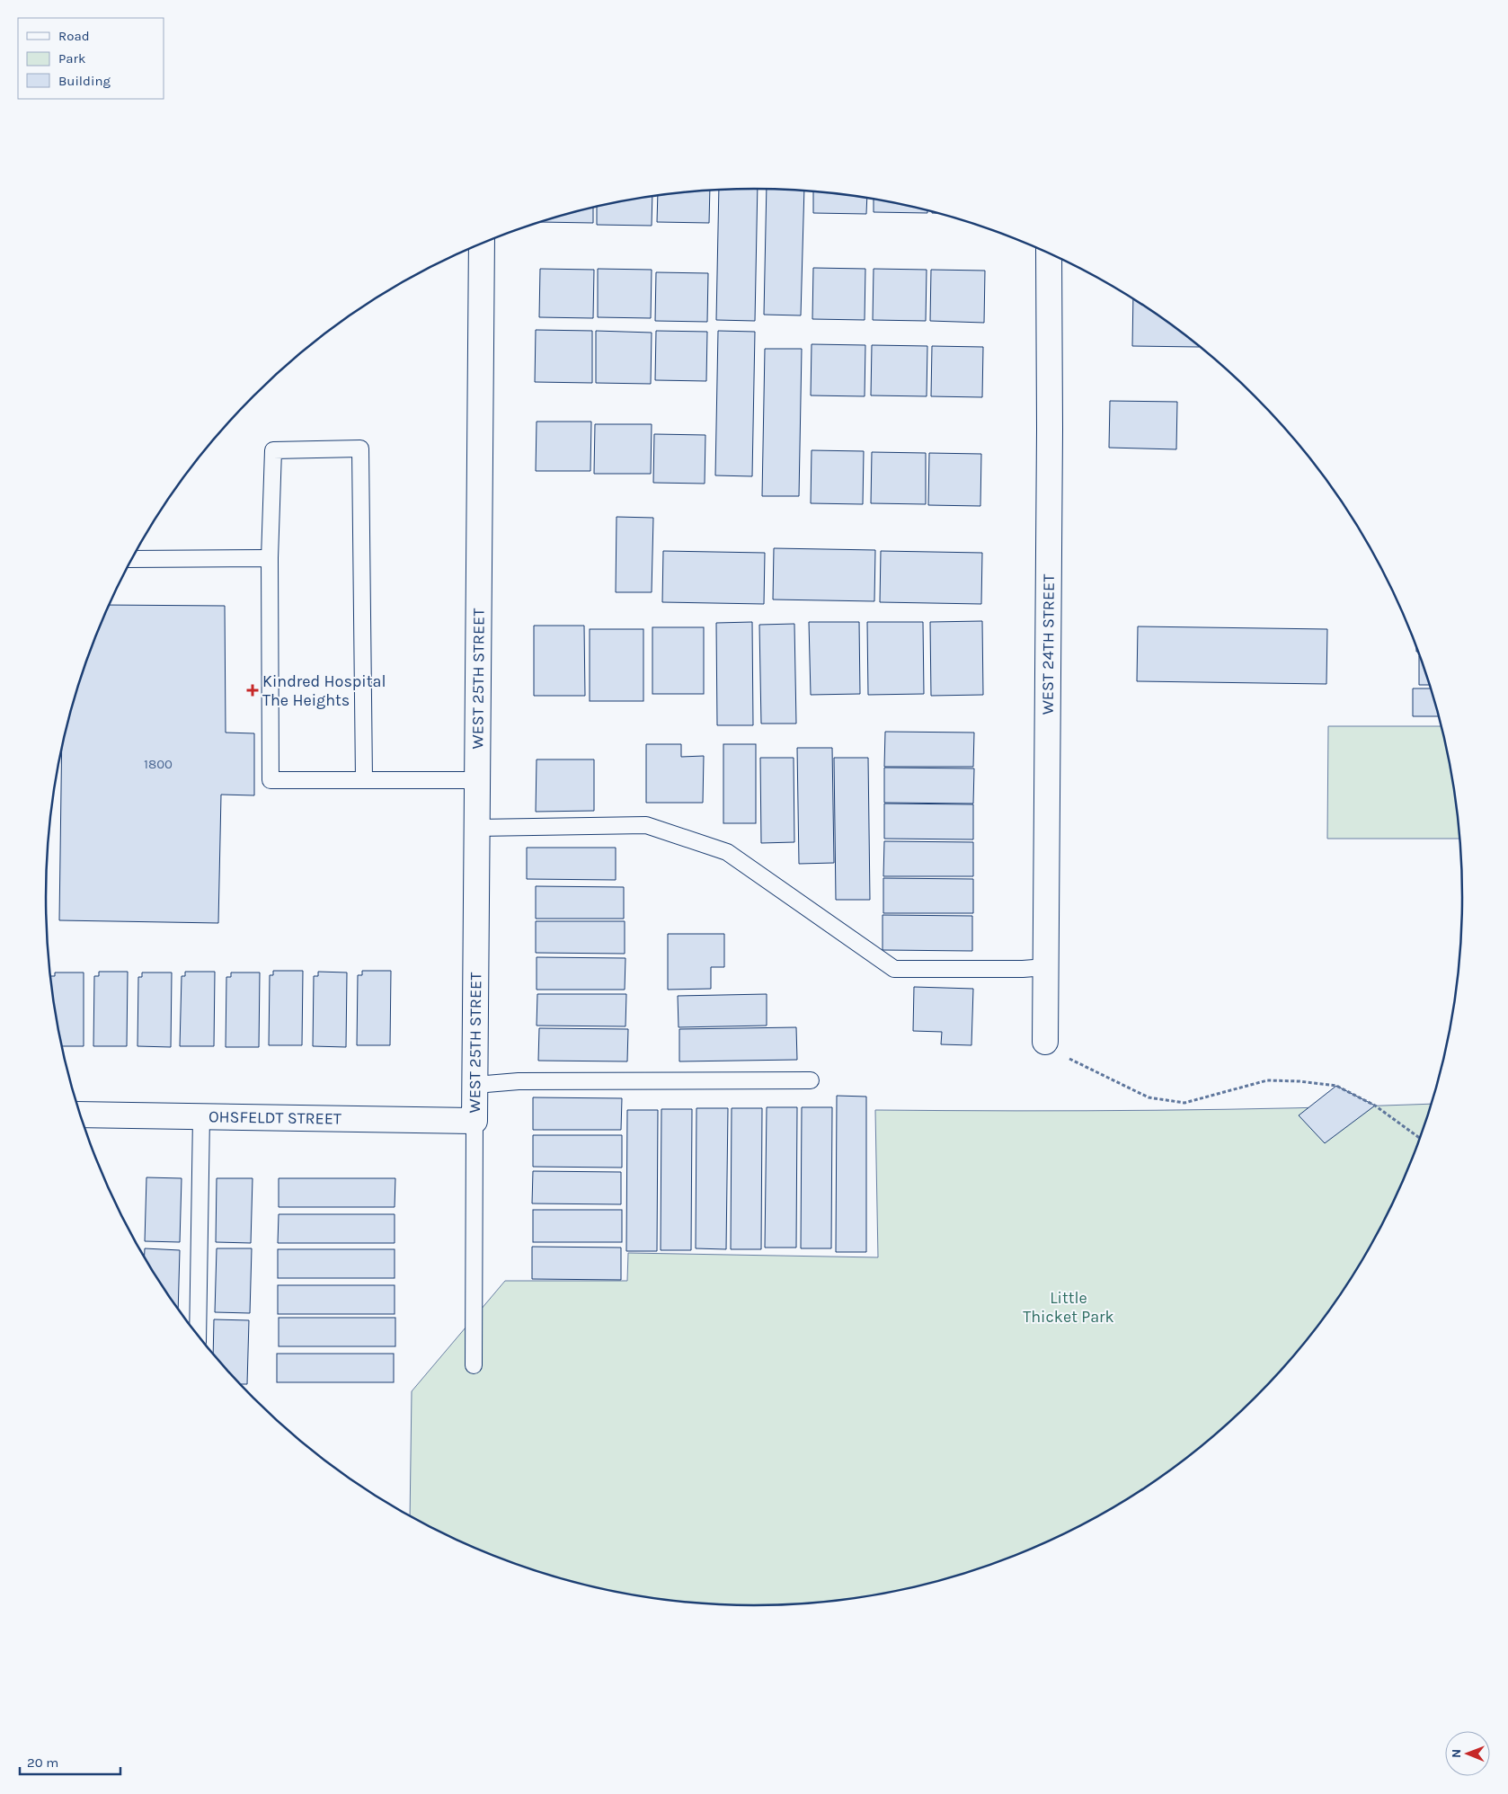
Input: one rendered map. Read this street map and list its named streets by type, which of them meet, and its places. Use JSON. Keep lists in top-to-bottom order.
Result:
{
  "streets": {
    "street": ["WEST 24TH STREET", "WEST 25TH STREET", "OHSFELDT STREET"]
  },
  "crossings": [
    ["WEST 25TH STREET", "OHSFELDT STREET"]
  ],
  "parks": ["Little Thicket Park"],
  "places": {
    "health": ["Kindred Hospital The Heights"]
  },
  "house_numbers": ["1800"],
  "legend": ["Road", "Park", "Building"],
  "scale_bar": "20 m",
  "north": "left"
}
